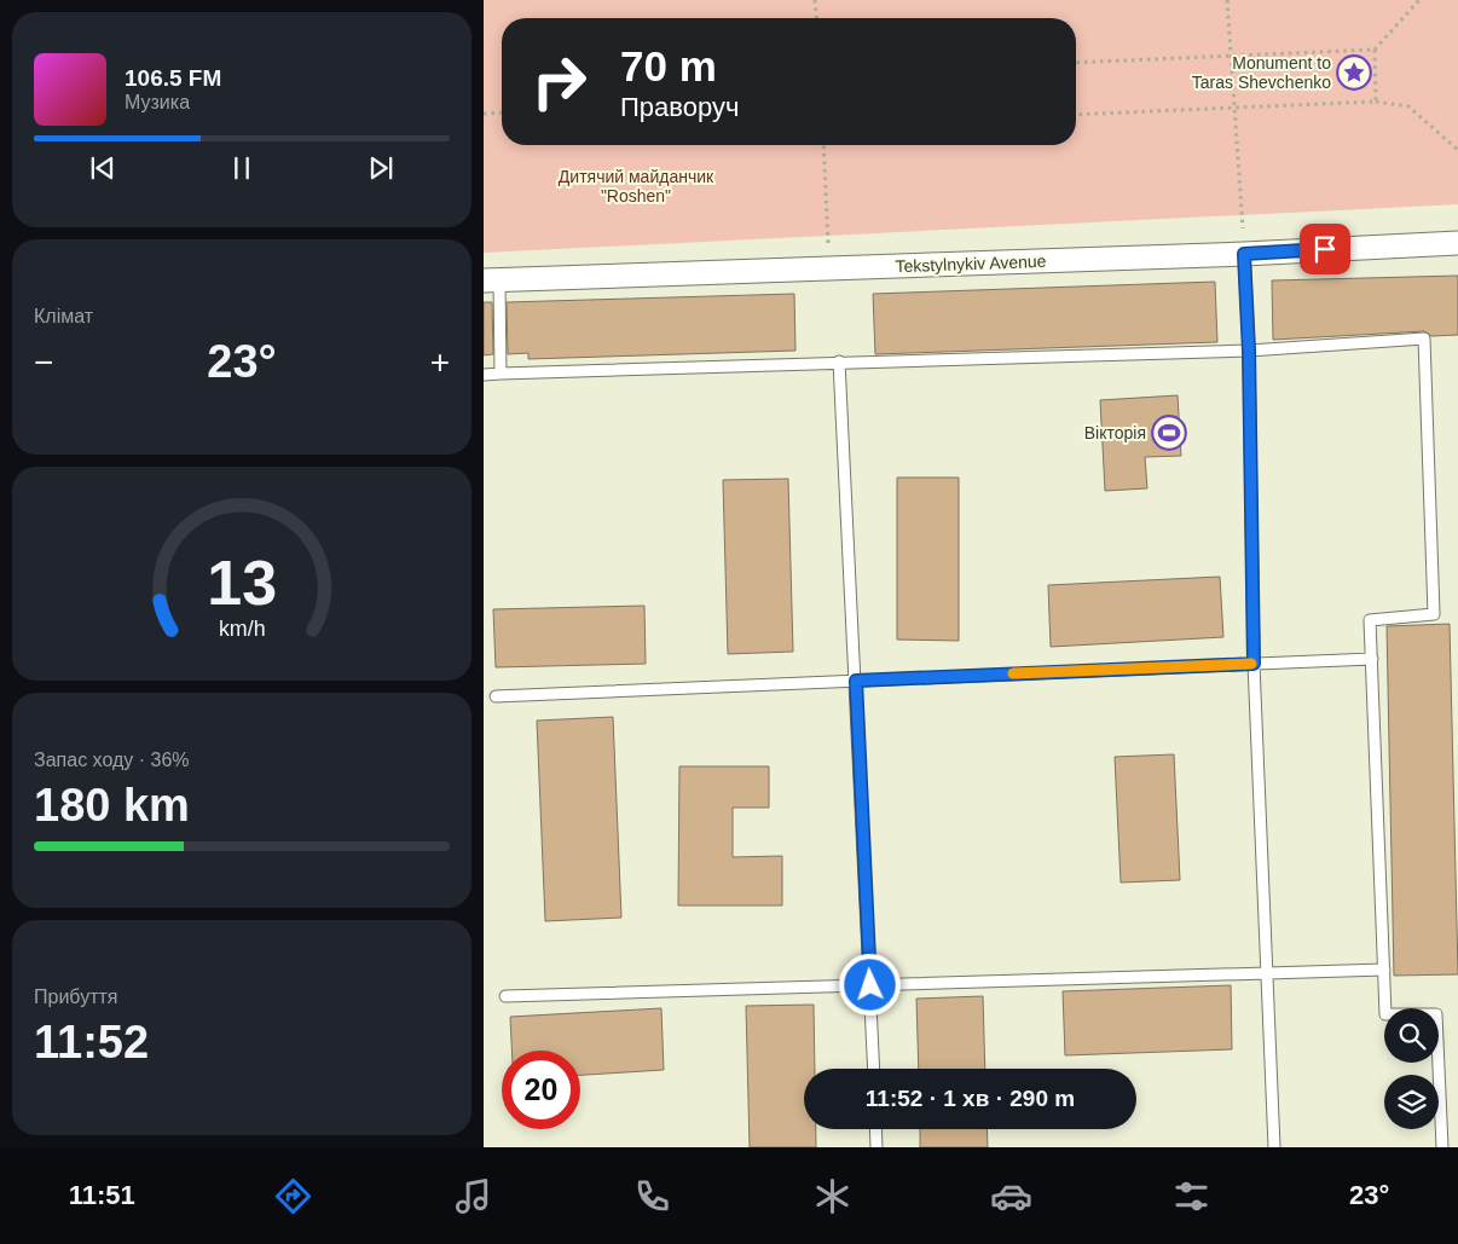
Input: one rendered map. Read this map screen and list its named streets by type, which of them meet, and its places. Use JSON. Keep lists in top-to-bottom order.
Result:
{
  "streets": {
    "street": ["Tekstylnykiv Avenue"]
  },
  "parks": ["Дитячий майданчик \"Roshen\""],
  "places": {
    "place": ["Monument to Taras Shevchenko"],
    "sports": ["Вікторія"]
  },
  "page": {
    "turn": ["70 m", "Праворуч"],
    "song": ["106.5 FM", "Музика"],
    "tile": [
      "Клімат",
      ["Запас ходу · 36%", "180 km"],
      ["Прибуття", "11:52"]
    ],
    "heat": ["−", "23°", "+"],
    "limit": "20",
    "trip": "11:52 · 1 хв · 290 m",
    "tabs": ["11:51", "23°"],
    "gauge": ["13", "km/h"]
  }
}
